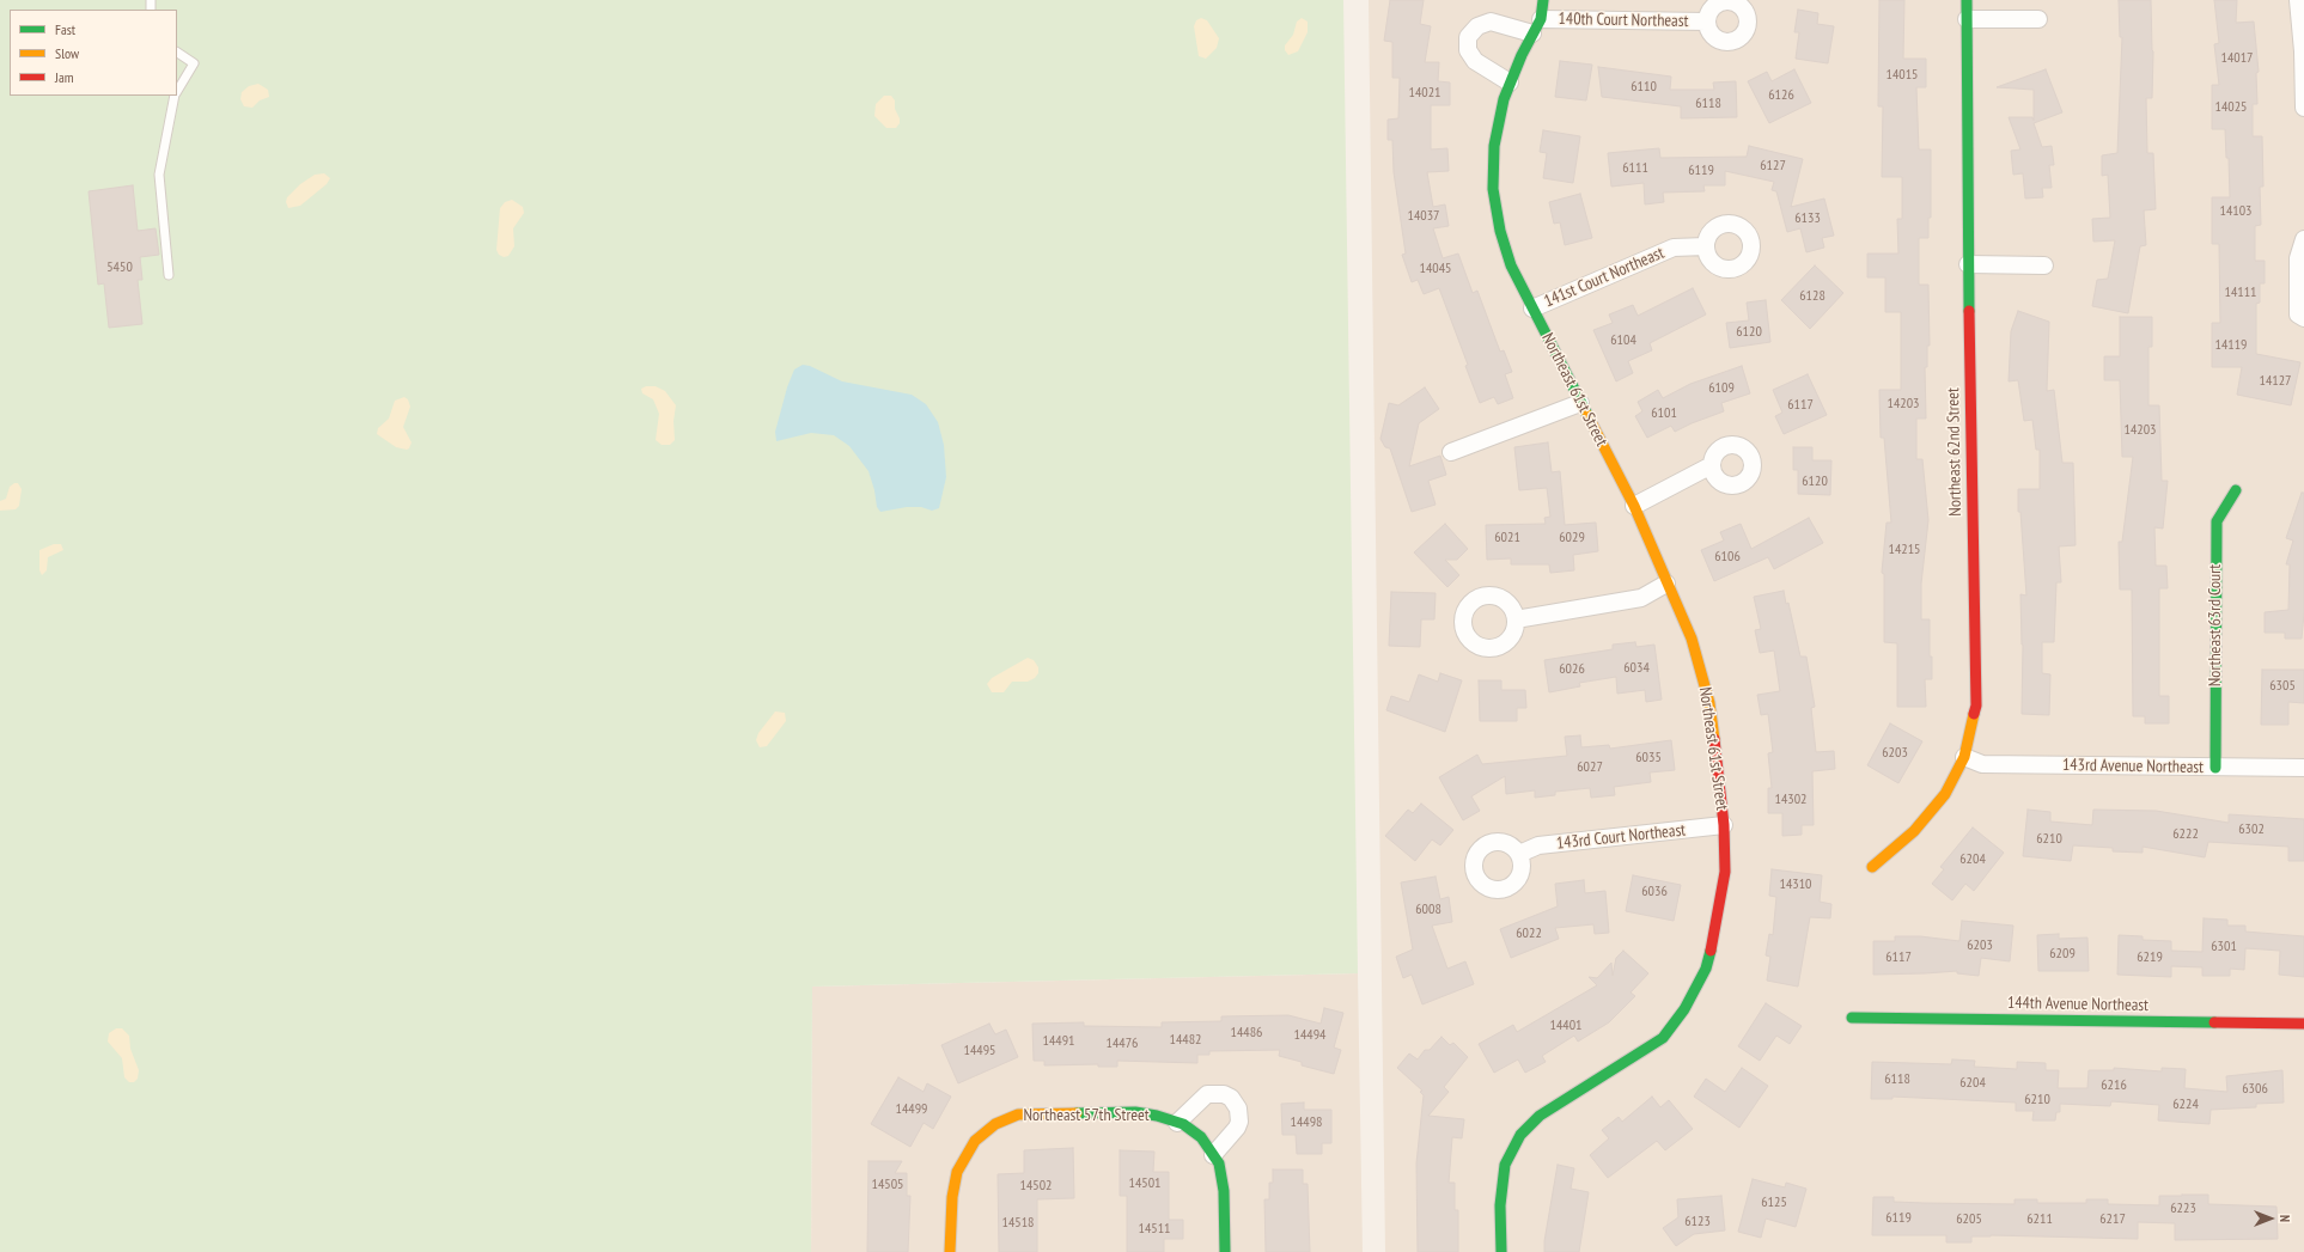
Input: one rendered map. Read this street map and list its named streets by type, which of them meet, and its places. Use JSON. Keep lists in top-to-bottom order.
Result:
{
  "streets": {
    "street": [
      "140th Court Northeast",
      "141st Court Northeast",
      "Northeast 61st Street",
      "Northeast 62nd Street",
      "Northeast 63rd Court",
      "143rd Avenue Northeast",
      "143rd Court Northeast",
      "144th Avenue Northeast",
      "Northeast 57th Street"
    ]
  },
  "crossings": [
    ["140th Court Northeast", "Northeast 61st Street"],
    ["141st Court Northeast", "Northeast 61st Street"],
    ["Northeast 61st Street", "143rd Court Northeast"],
    ["Northeast 62nd Street", "143rd Avenue Northeast"],
    ["Northeast 63rd Court", "143rd Avenue Northeast"]
  ],
  "house_numbers": [
    "14017",
    "14015",
    "6110",
    "14021",
    "6126",
    "6118",
    "14025",
    "6127",
    "6111",
    "6119",
    "14103",
    "14037",
    "6133",
    "5450",
    "14045",
    "14111",
    "6128",
    "6120",
    "6104",
    "14119",
    "14127",
    "6109",
    "14203",
    "6117",
    "6101",
    "14203",
    "6120",
    "6021",
    "6029",
    "14215",
    "6106",
    "6034",
    "6026",
    "6305",
    "6203",
    "6035",
    "6027",
    "14302",
    "6302",
    "6222",
    "6210",
    "6204",
    "14310",
    "6036",
    "6008",
    "6022",
    "6203",
    "6301",
    "6209",
    "6117",
    "6219",
    "14401",
    "14486",
    "14494",
    "14482",
    "14491",
    "14476",
    "14495",
    "6118",
    "6204",
    "6216",
    "6306",
    "6210",
    "6224",
    "14499",
    "14498",
    "14501",
    "14505",
    "14502",
    "6125",
    "6223",
    "6119",
    "6205",
    "6211",
    "6217",
    "6123",
    "14518",
    "14511"
  ],
  "legend": ["Fast", "Slow", "Jam"],
  "north": "right"
}
